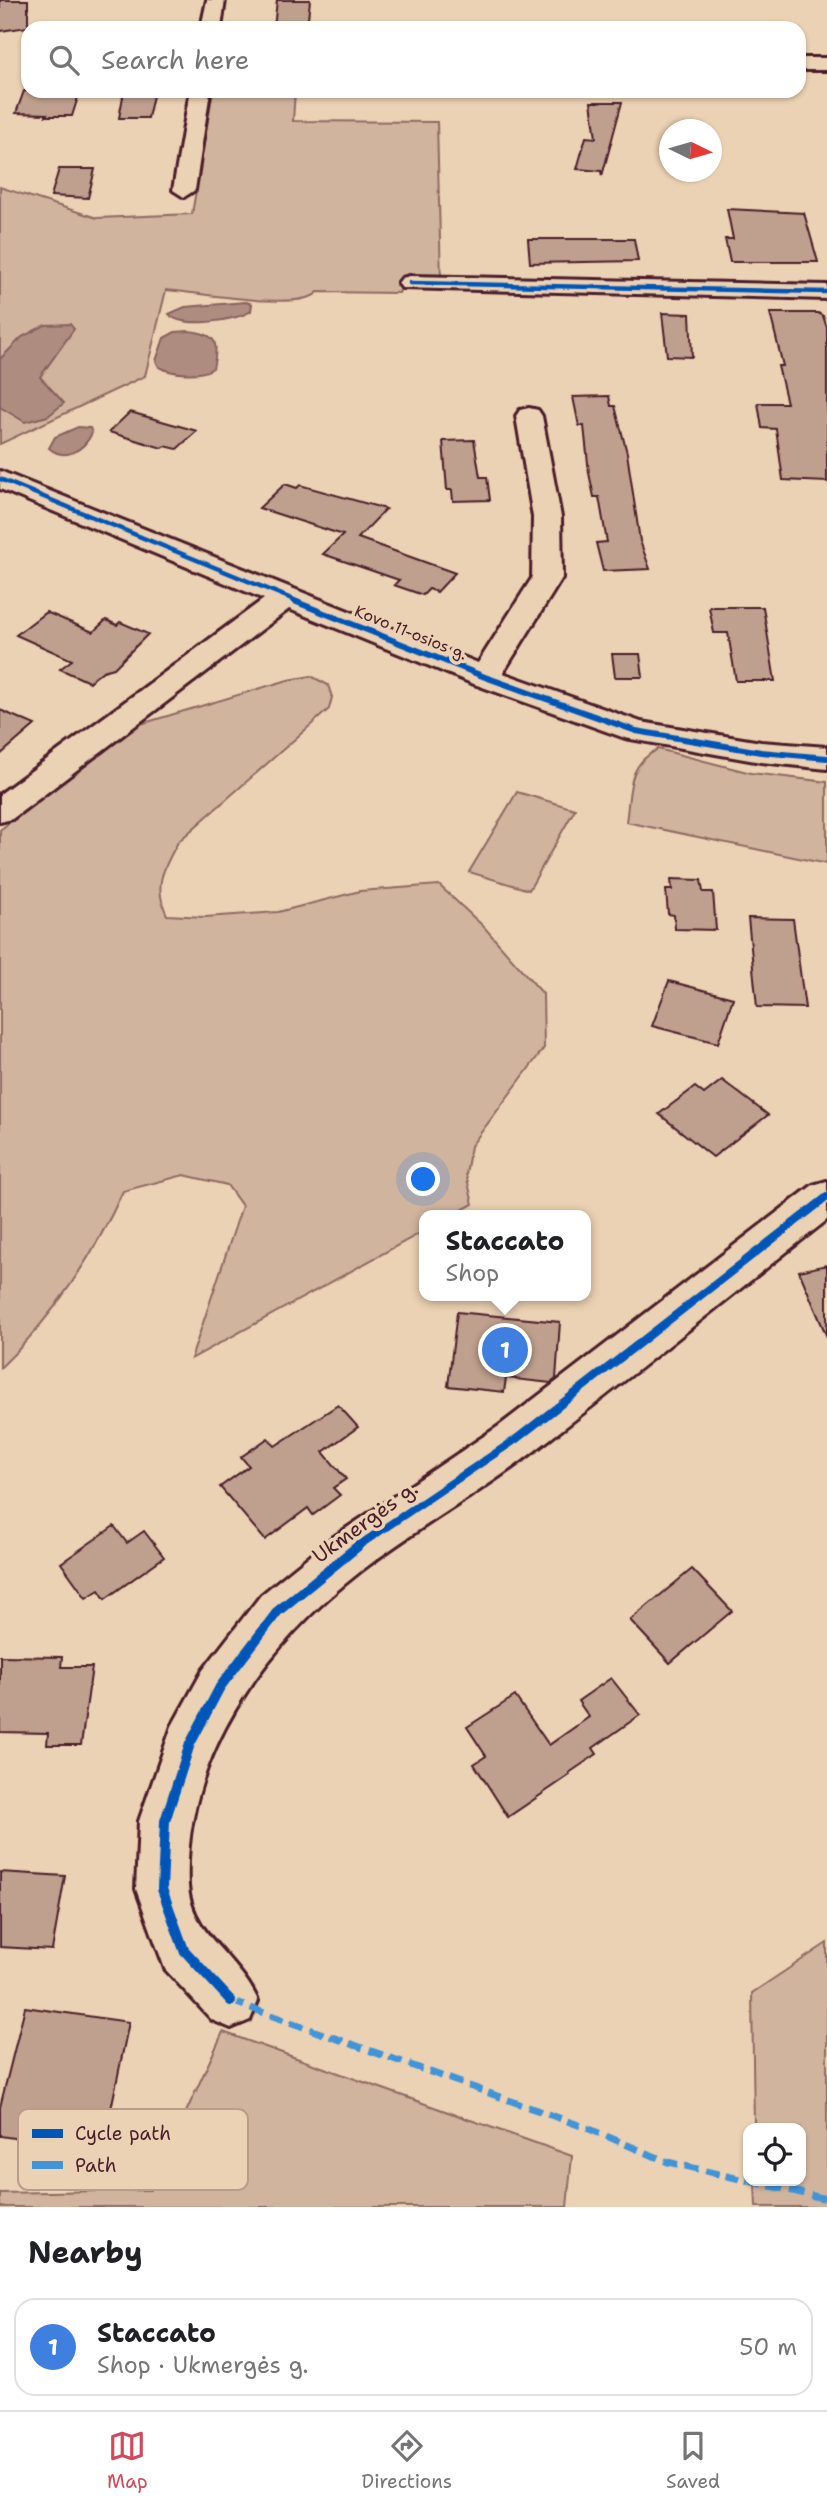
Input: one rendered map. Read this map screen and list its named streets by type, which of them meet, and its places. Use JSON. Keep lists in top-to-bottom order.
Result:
{
  "streets": {
    "street": ["Kovo 11-osios g.", "Ukmergės g."]
  },
  "legend": ["Cycle path", "Path"],
  "north": "right",
  "page": {
    "search": "Search here",
    "popup": ["Staccato", "Shop"],
    "pins": "1",
    "heading": "Nearby",
    "list": [
      {
        "mark": "1",
        "name": "Staccato",
        "note": "Shop · Ukmergės g.",
        "value": "50 m"
      }
    ],
    "nav": ["Map", "Directions", "Saved"]
  }
}
